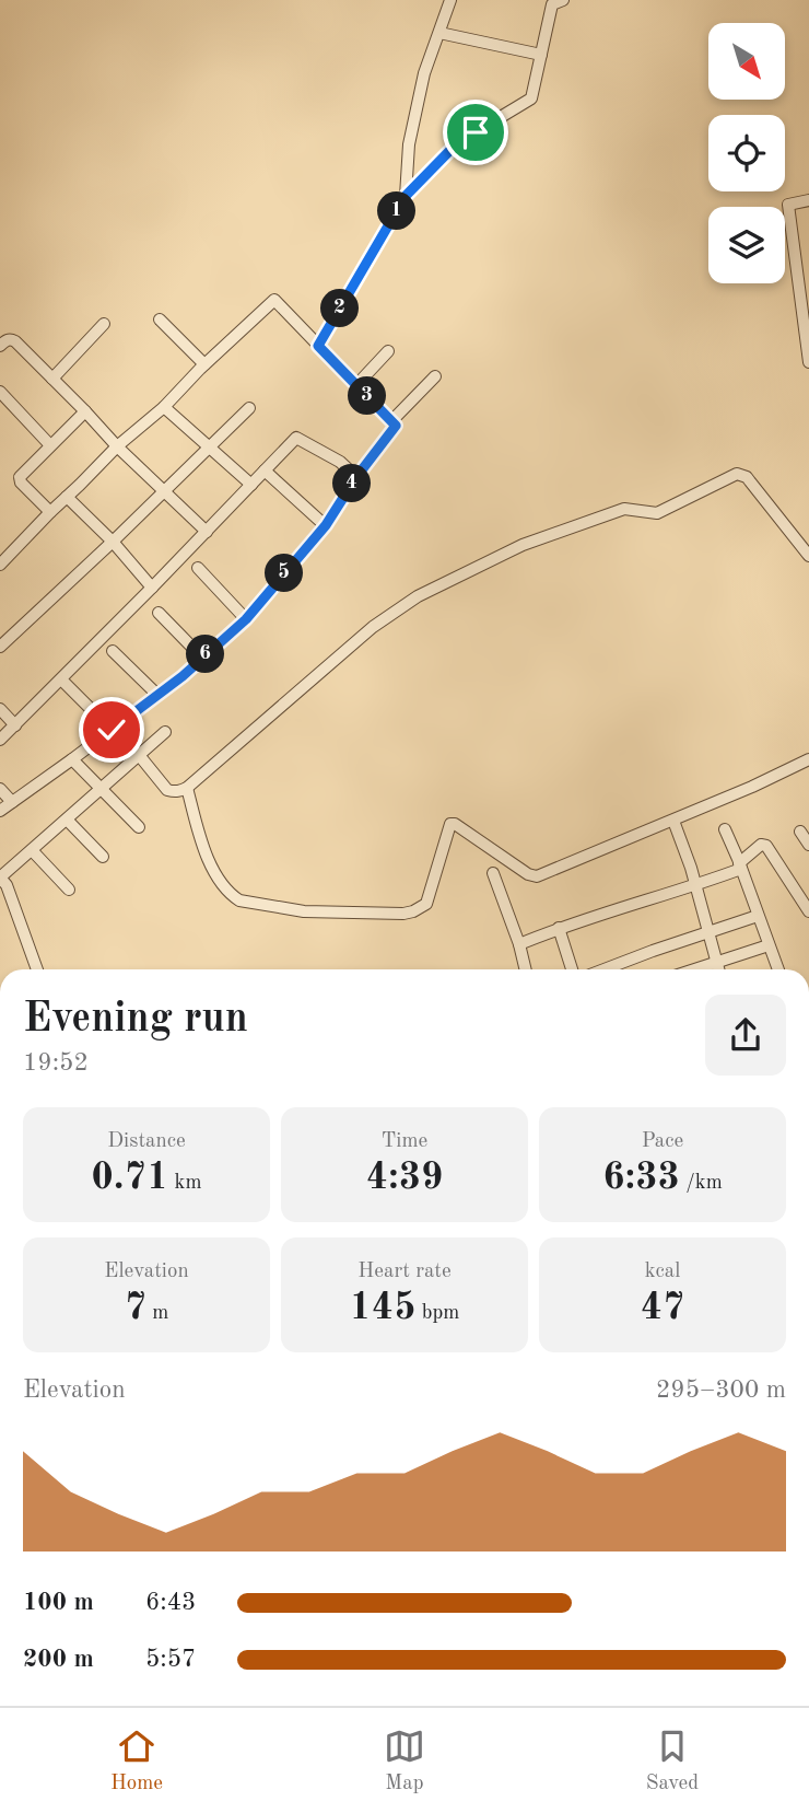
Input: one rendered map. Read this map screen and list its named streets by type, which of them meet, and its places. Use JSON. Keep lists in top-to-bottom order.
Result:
{
  "north": "bottom right",
  "page": {
    "pins": [
      "1",
      "2",
      "3",
      "4",
      "5",
      "6"
    ],
    "heading": ["Evening run", "19:52"],
    "stats": [
      ["Distance", "0.71 km"],
      ["Time", "4:39"],
      ["Pace", "6:33 /km"],
      ["Elevation", "7 m"],
      ["Heart rate", "145 bpm"],
      ["kcal", "47"]
    ],
    "chart": ["Elevation", "295–300 m"],
    "list": [
      {
        "name": "100 m",
        "note": "6:43"
      },
      {
        "name": "200 m",
        "note": "5:57"
      }
    ],
    "tabs": ["Home", "Map", "Saved"]
  }
}
